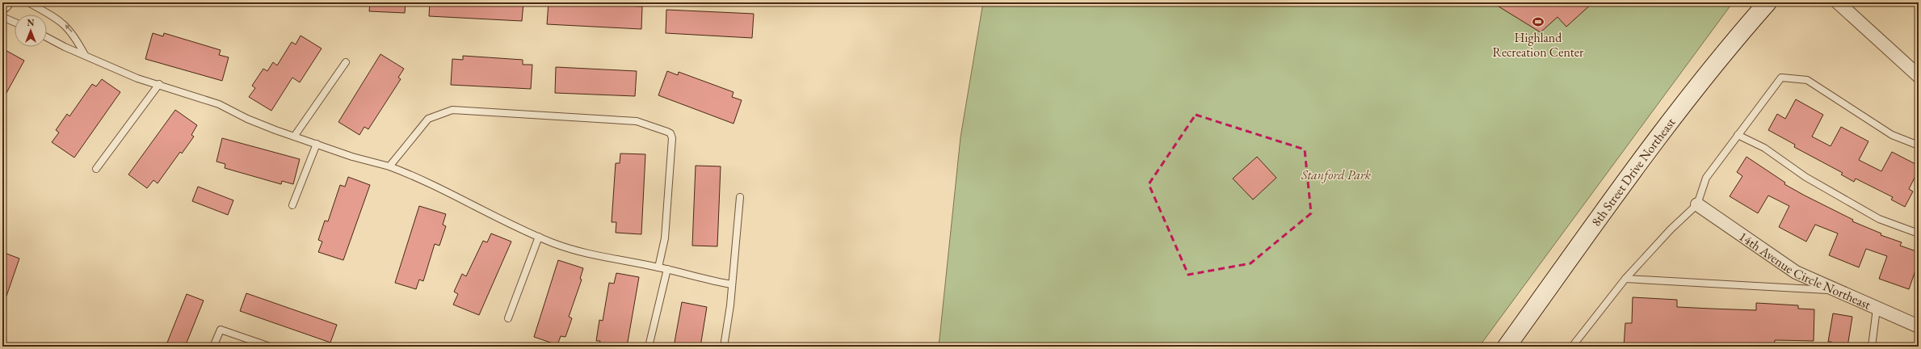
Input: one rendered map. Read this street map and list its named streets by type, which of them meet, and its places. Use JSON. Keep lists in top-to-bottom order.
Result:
{
  "streets": {
    "main road": ["8th Street Drive Northeast"],
    "street": ["14th Avenue Circle Northeast"]
  },
  "parks": ["Stanford Park"],
  "places": {
    "sports": ["Highland Recreation Center"]
  },
  "north": "top"
}
